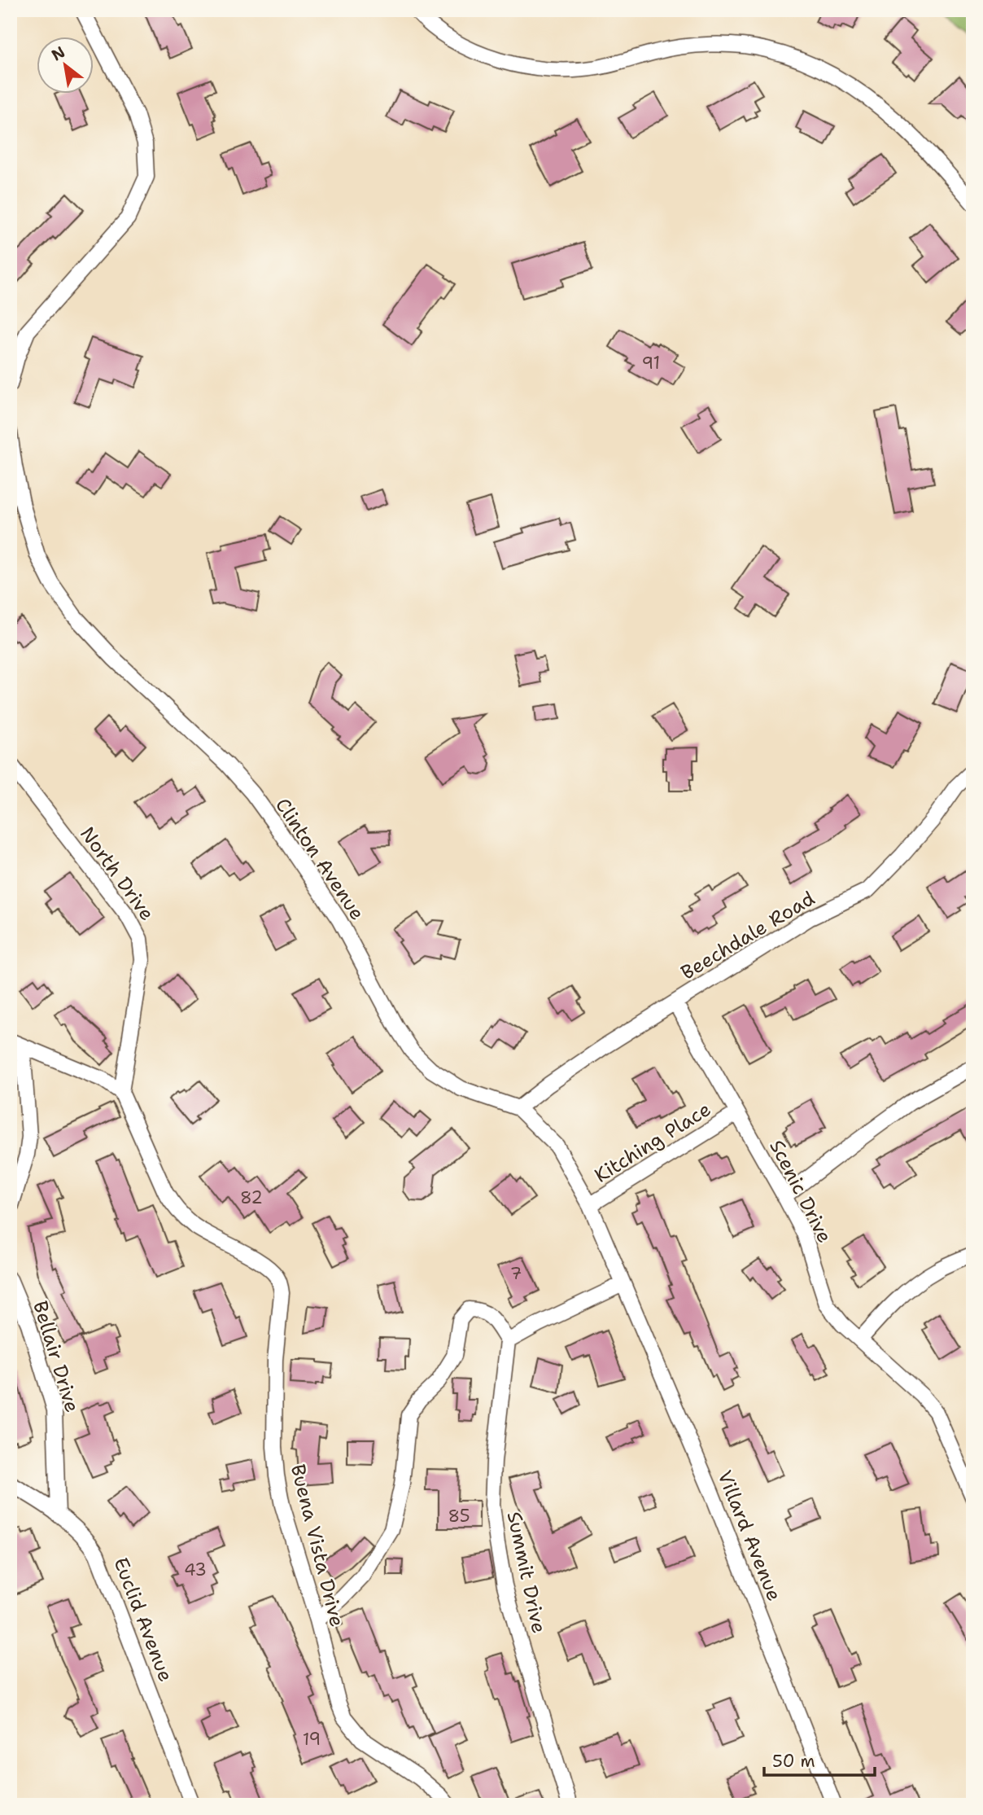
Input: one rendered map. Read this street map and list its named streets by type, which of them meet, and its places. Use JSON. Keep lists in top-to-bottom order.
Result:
{
  "streets": {
    "street": [
      "Clinton Avenue",
      "North Drive",
      "Beechdale Road",
      "Kitching Place",
      "Scenic Drive",
      "Bellair Drive",
      "Villard Avenue",
      "Buena Vista Drive",
      "Summit Drive",
      "Euclid Avenue"
    ]
  },
  "crossings": [
    ["Clinton Avenue", "Beechdale Road"],
    ["Clinton Avenue", "Kitching Place"],
    ["Clinton Avenue", "Villard Avenue"],
    ["North Drive", "Buena Vista Drive"],
    ["Beechdale Road", "Scenic Drive"],
    ["Kitching Place", "Scenic Drive"],
    ["Bellair Drive", "Euclid Avenue"]
  ],
  "house_numbers": [
    "91",
    "82",
    "7",
    "85",
    "43",
    "19"
  ],
  "scale_bar": "50 m",
  "north": "top left"
}
